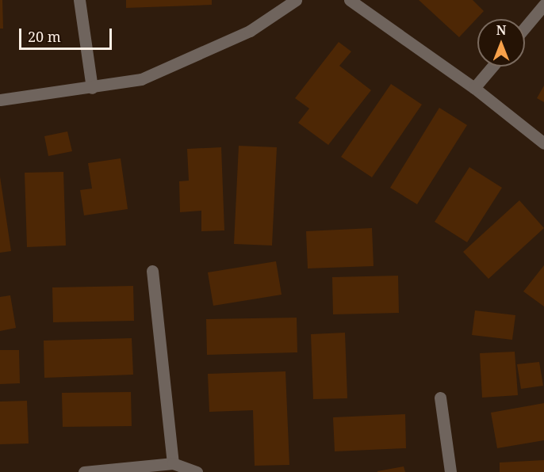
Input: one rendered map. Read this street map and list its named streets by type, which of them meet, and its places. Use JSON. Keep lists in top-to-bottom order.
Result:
{
  "scale_bar": "20 m",
  "north": "top"
}
